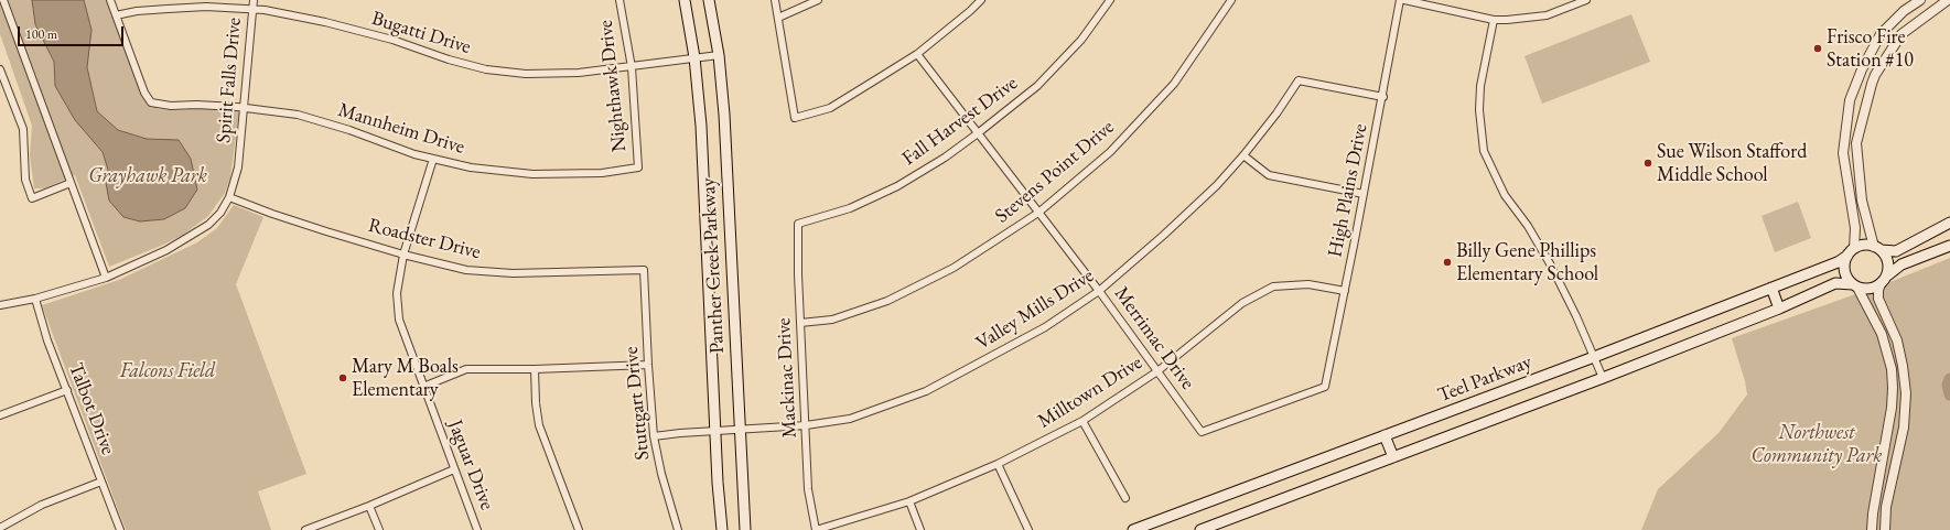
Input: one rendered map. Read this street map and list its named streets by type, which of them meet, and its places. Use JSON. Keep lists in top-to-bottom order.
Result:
{
  "streets": {
    "main road": ["Panther Creek Parkway", "Teel Parkway"],
    "street": [
      "Bugatti Drive",
      "Spirit Falls Drive",
      "Nighthawk Drive",
      "Fall Harvest Drive",
      "Mannheim Drive",
      "Stevens Point Drive",
      "High Plains Drive",
      "Roadster Drive",
      "Valley Mills Drive",
      "Merrimac Drive",
      "Mackinac Drive",
      "Milltown Drive",
      "Stuttgart Drive",
      "Talbot Drive",
      "Jaguar Drive"
    ]
  },
  "crossings": [
    ["Bugatti Drive", "Spirit Falls Drive"],
    ["Bugatti Drive", "Nighthawk Drive"],
    ["Bugatti Drive", "Mannheim Drive"],
    ["Bugatti Drive", "Panther Creek Parkway"],
    ["Spirit Falls Drive", "Mannheim Drive"],
    ["Spirit Falls Drive", "Roadster Drive"],
    ["Spirit Falls Drive", "Talbot Drive"],
    ["Nighthawk Drive", "Mannheim Drive"],
    ["Fall Harvest Drive", "Merrimac Drive"],
    ["Fall Harvest Drive", "Mackinac Drive"],
    ["Mannheim Drive", "Jaguar Drive"],
    ["Stevens Point Drive", "Merrimac Drive"],
    ["Stevens Point Drive", "Mackinac Drive"],
    ["High Plains Drive", "Valley Mills Drive"],
    ["High Plains Drive", "Merrimac Drive"],
    ["High Plains Drive", "Milltown Drive"],
    ["Roadster Drive", "Stuttgart Drive"],
    ["Roadster Drive", "Jaguar Drive"],
    ["Panther Creek Parkway", "Valley Mills Drive"],
    ["Valley Mills Drive", "Merrimac Drive"],
    ["Valley Mills Drive", "Mackinac Drive"],
    ["Valley Mills Drive", "Stuttgart Drive"],
    ["Merrimac Drive", "Milltown Drive"],
    ["Mackinac Drive", "Milltown Drive"]
  ],
  "parks": ["Grayhawk Park", "Falcons Field", "Northwest Community Park"],
  "places": [
    "Frisco Fire Station #10",
    "Sue Wilson Stafford Middle School",
    "Billy Gene Phillips Elementary School",
    "Mary M Boals Elementary"
  ],
  "scale_bar": "100 m"
}
